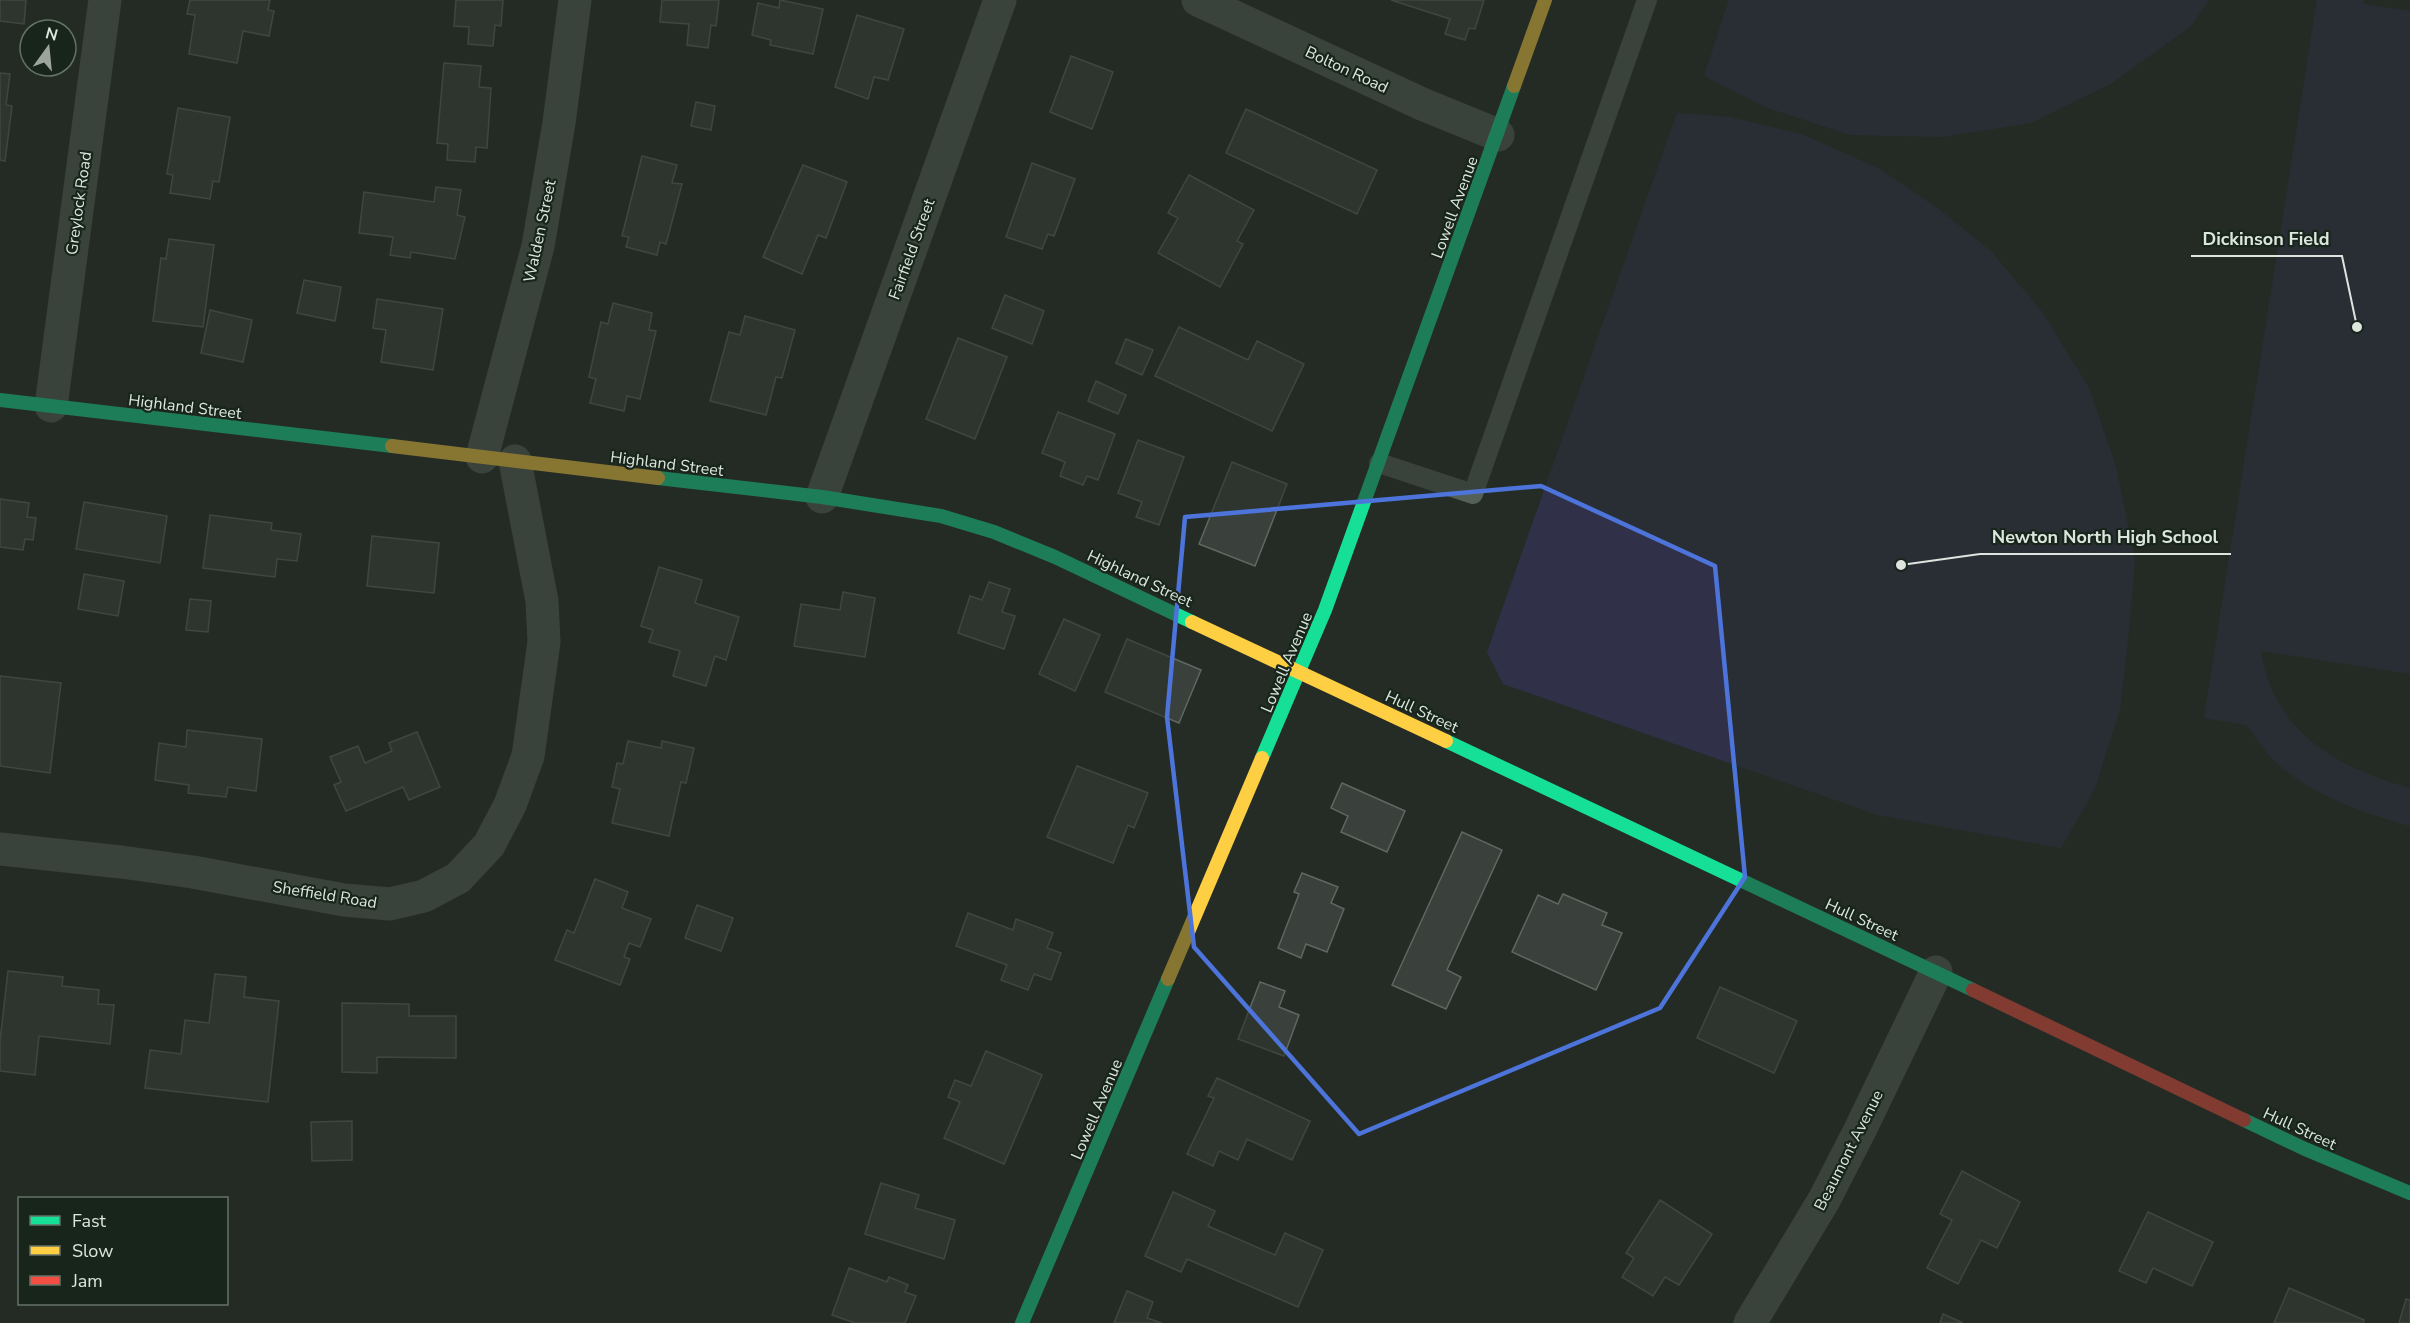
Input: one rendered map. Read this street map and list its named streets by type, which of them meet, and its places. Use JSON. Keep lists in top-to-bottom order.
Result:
{
  "streets": {
    "street": [
      "Bolton Road",
      "Greylock Road",
      "Lowell Avenue",
      "Walden Street",
      "Fairfield Street",
      "Highland Street",
      "Hull Street",
      "Sheffield Road",
      "Beaumont Avenue"
    ]
  },
  "crossings": [
    ["Bolton Road", "Lowell Avenue"],
    ["Greylock Road", "Highland Street"],
    ["Lowell Avenue", "Highland Street"],
    ["Lowell Avenue", "Hull Street"],
    ["Walden Street", "Highland Street"],
    ["Fairfield Street", "Highland Street"],
    ["Highland Street", "Hull Street"],
    ["Highland Street", "Sheffield Road"],
    ["Hull Street", "Beaumont Avenue"]
  ],
  "places": ["Dickinson Field", "Newton North High School"],
  "legend": ["Fast", "Slow", "Jam"],
  "north": "top"
}
